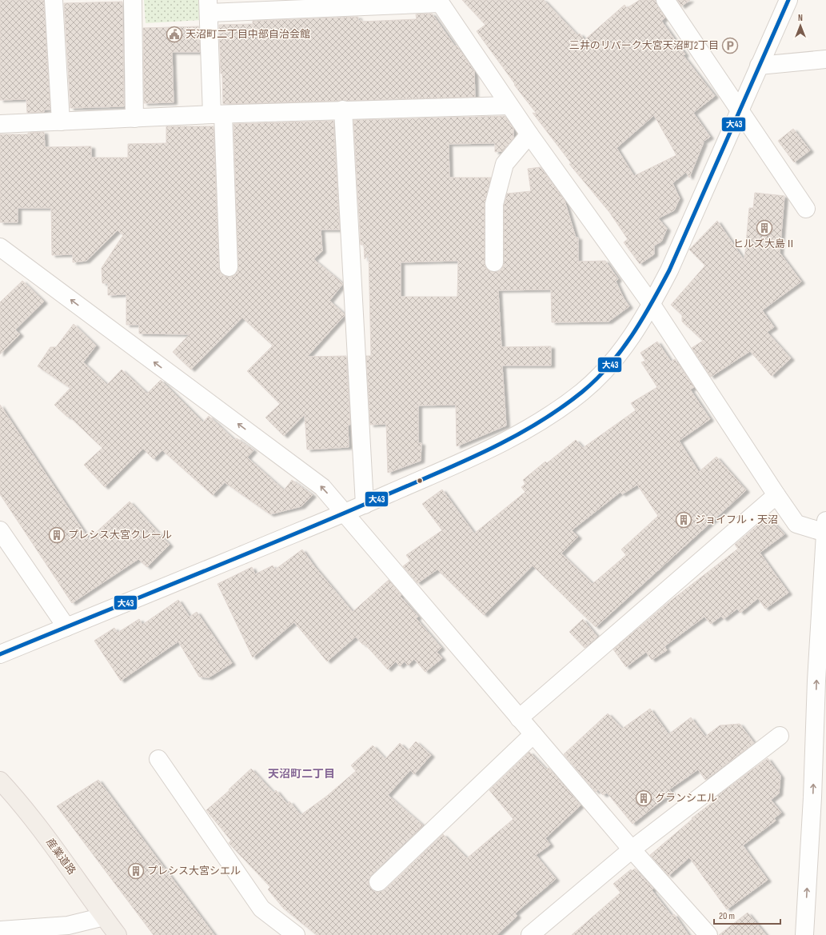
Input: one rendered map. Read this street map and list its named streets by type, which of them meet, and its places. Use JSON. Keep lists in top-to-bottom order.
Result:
{
  "streets": {
    "main road": ["産業道路"]
  },
  "districts": ["天沼町二丁目"],
  "places": {
    "public building": ["天沼町二丁目中部自治会館"],
    "parking": ["三井のリパーク大宮天沼町2丁目"],
    "building": [
      "ヒルズ大島Ⅱ",
      "ジョイフル・天沼",
      "プレシス大宮クレール",
      "グランシエル",
      "プレシス大宮シエル"
    ]
  },
  "lines": ["transit line 大43"],
  "scale_bar": "20 m",
  "north": "top"
}
